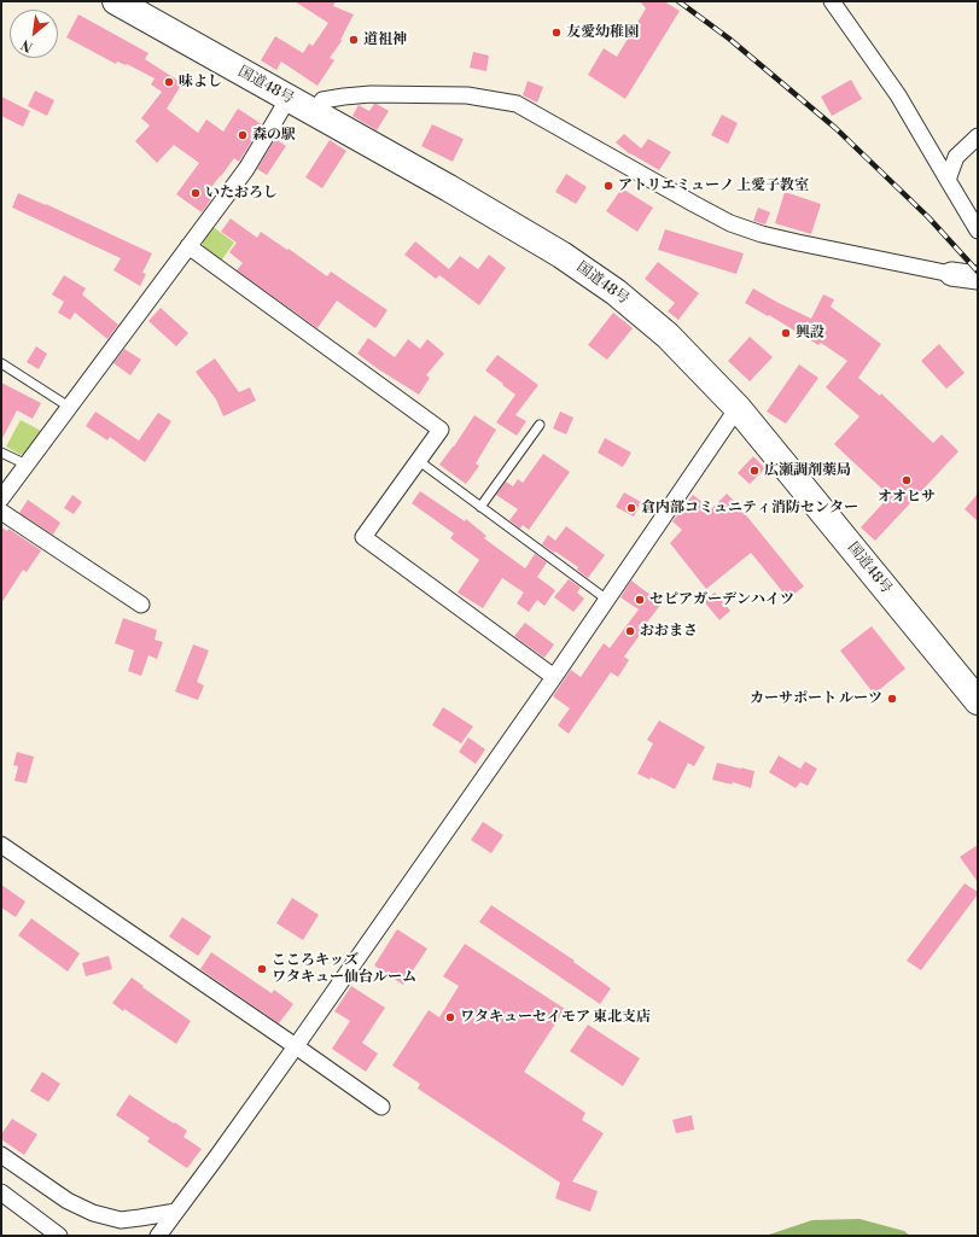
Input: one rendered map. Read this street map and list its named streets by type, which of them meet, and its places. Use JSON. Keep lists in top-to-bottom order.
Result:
{
  "streets": {
    "highway": ["国道48号"]
  },
  "places": [
    "友愛幼稚園",
    "道祖神",
    "味よし",
    "森の駅",
    "アトリエミューノ 上愛子教室",
    "いたおろし",
    "興設",
    "広瀬調剤薬局",
    "オオヒサ",
    "倉内部コミュニティ消防センター",
    "セピアガーデンハイツ",
    "おおまさ",
    "カーサポート ルーツ",
    "こころキッズ ワタキュー仙台ルーム",
    "ワタキューセイモア 東北支店"
  ],
  "north": "bottom left"
}
